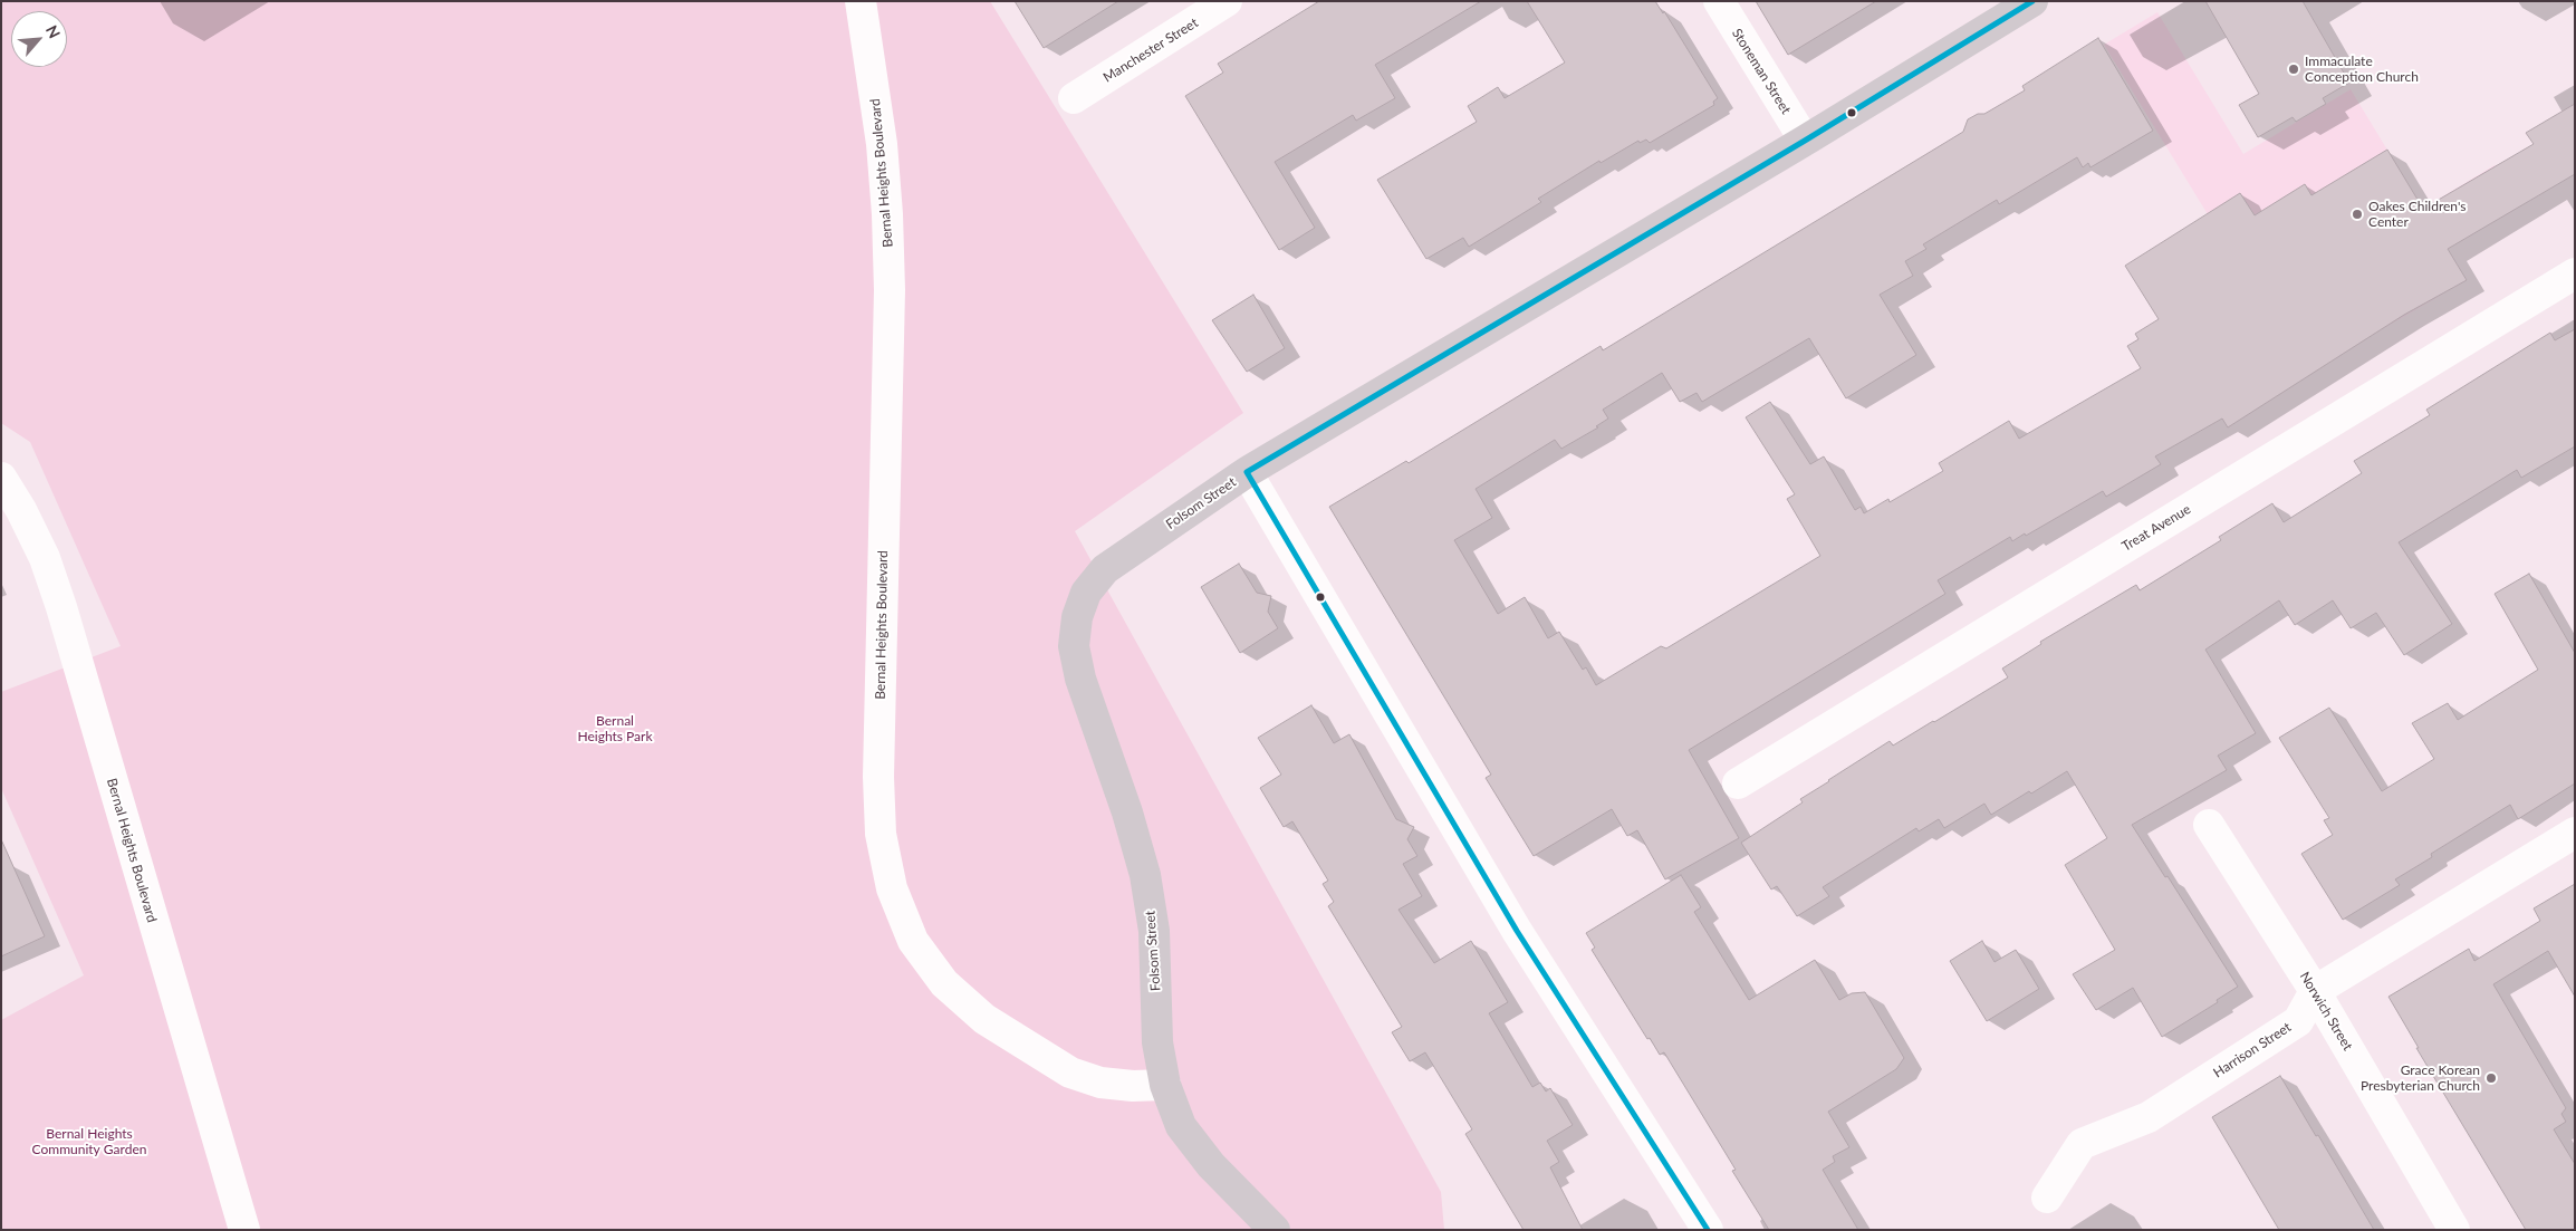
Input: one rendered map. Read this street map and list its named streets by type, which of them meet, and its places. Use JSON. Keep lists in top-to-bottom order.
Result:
{
  "streets": {
    "street": [
      "Manchester Street",
      "Stoneman Street",
      "Bernal Heights Boulevard",
      "Folsom Street",
      "Treat Avenue",
      "Norwich Street",
      "Harrison Street"
    ]
  },
  "crossings": [
    ["Stoneman Street", "Folsom Street"],
    ["Bernal Heights Boulevard", "Folsom Street"],
    ["Norwich Street", "Harrison Street"]
  ],
  "parks": ["Bernal Heights Park", "Bernal Heights Community Garden"],
  "places": ["Immaculate Conception Church", "Oakes Children's Center", "Grace Korean Presbyterian Church"],
  "north": "top right"
}
